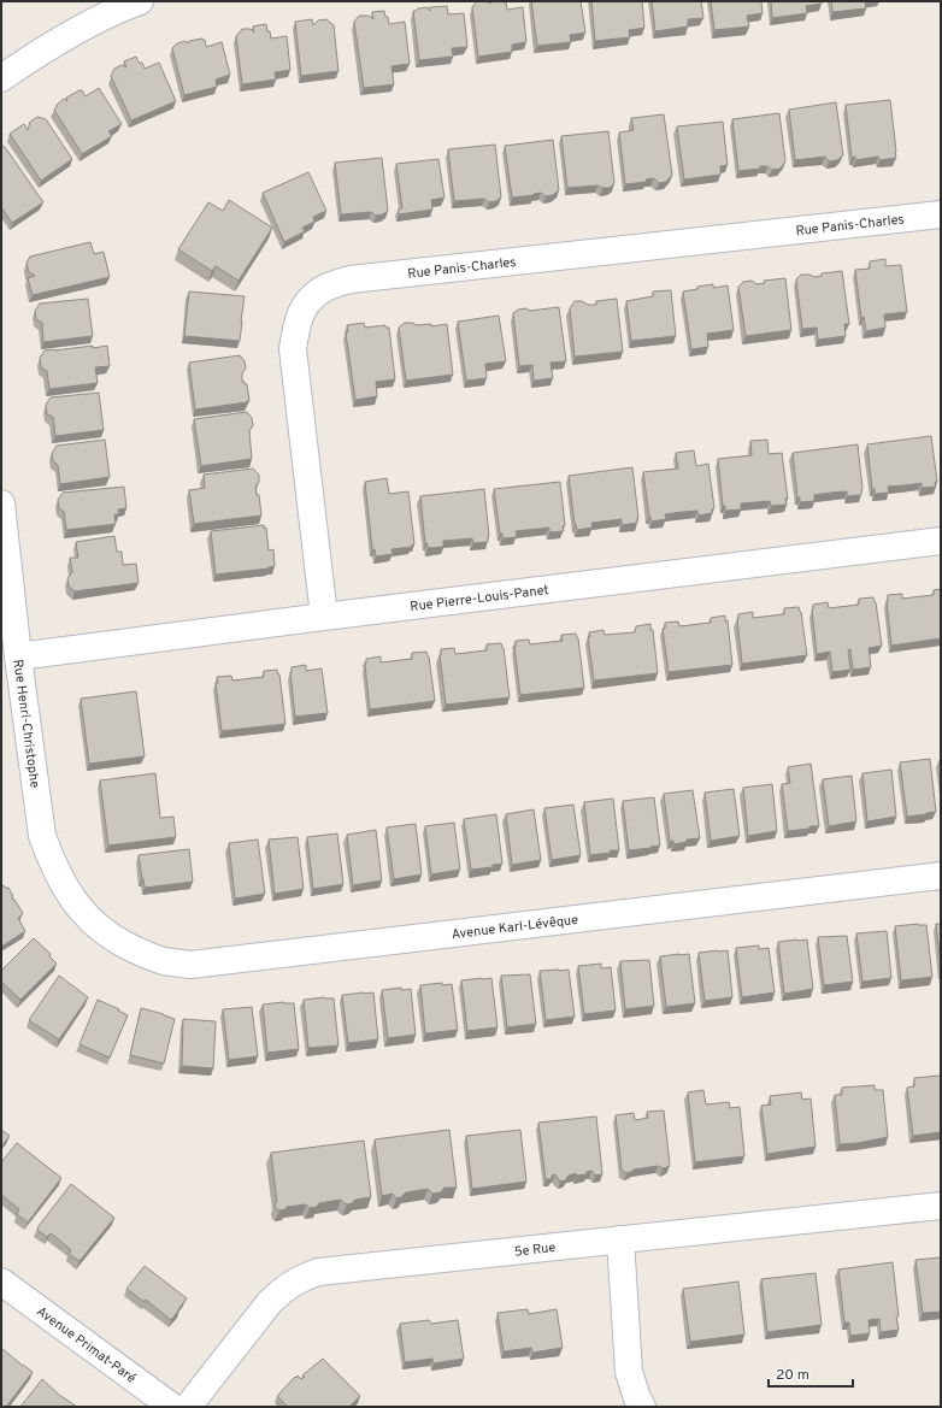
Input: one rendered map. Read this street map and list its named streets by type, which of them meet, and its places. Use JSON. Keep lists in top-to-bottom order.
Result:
{
  "streets": {
    "street": [
      "Rue Panis-Charles",
      "Rue Pierre-Louis-Panet",
      "Rue Henri-Christophe",
      "Avenue Karl-Lévêque",
      "5e Rue",
      "Avenue Primat-Paré"
    ]
  },
  "crossings": [
    ["Rue Panis-Charles", "Rue Pierre-Louis-Panet"],
    ["Rue Pierre-Louis-Panet", "Rue Henri-Christophe"],
    ["Rue Henri-Christophe", "Avenue Karl-Lévêque"]
  ],
  "scale_bar": "20 m"
}
